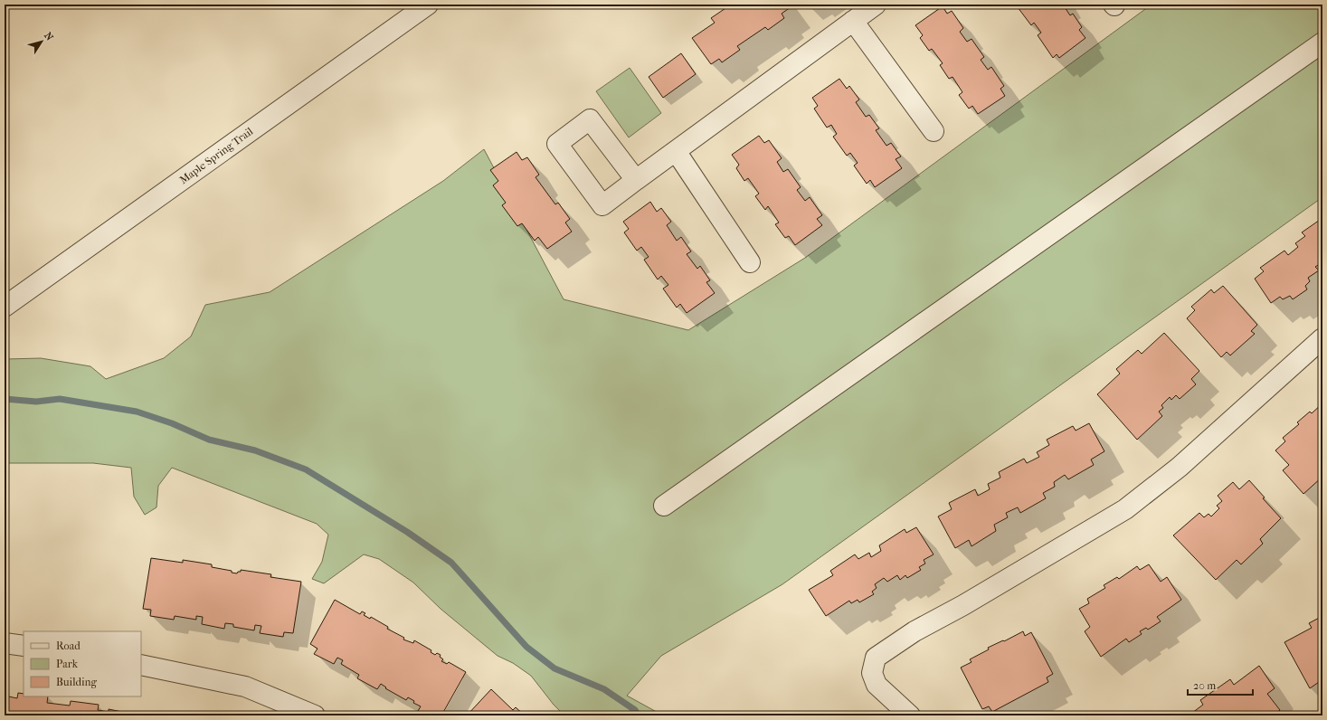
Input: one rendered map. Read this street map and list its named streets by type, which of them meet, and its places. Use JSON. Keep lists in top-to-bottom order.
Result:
{
  "streets": {
    "street": ["Maple Spring Trail"]
  },
  "legend": ["Road", "Park", "Building"],
  "scale_bar": "20 m",
  "north": "top right"
}
